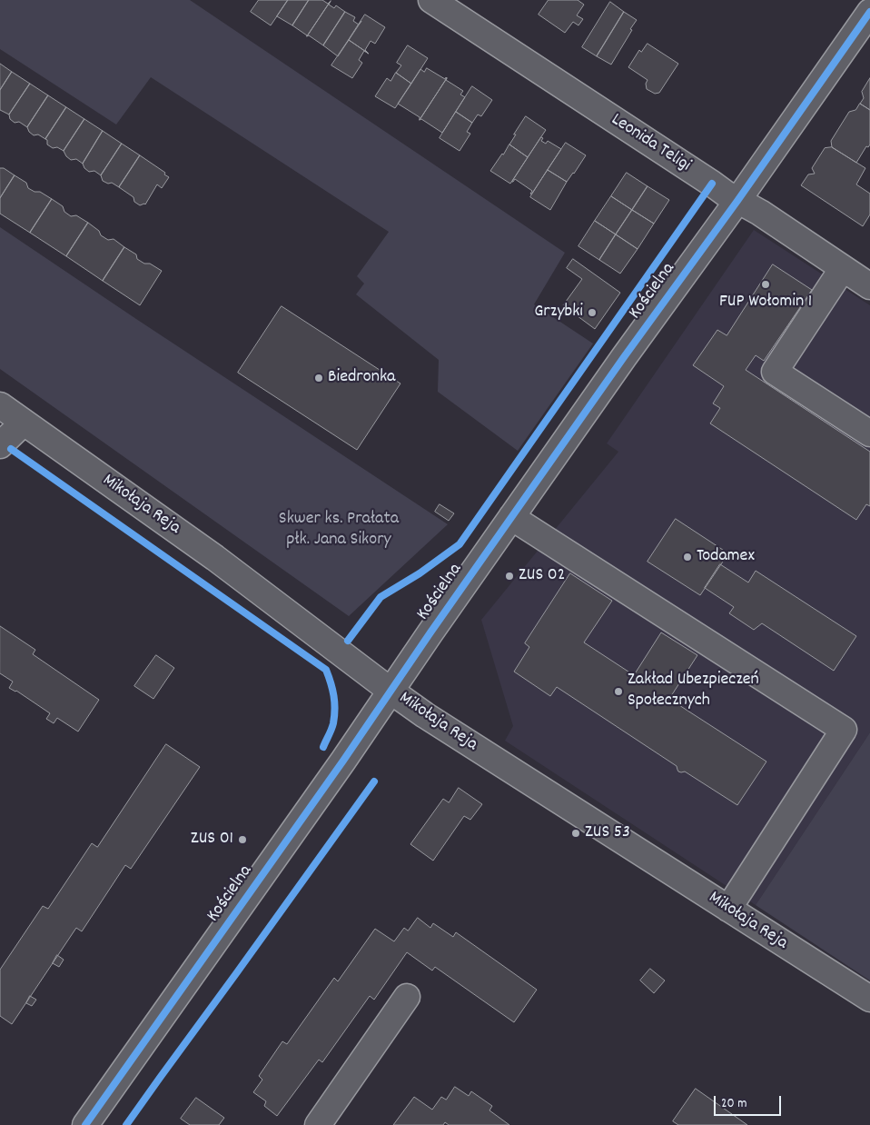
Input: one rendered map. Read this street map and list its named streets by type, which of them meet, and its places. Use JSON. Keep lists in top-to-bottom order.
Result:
{
  "streets": {
    "street": ["Leonida Teligi", "Kościelna", "Mikołaja Reja"]
  },
  "crossings": [
    ["Leonida Teligi", "Kościelna"],
    ["Kościelna", "Mikołaja Reja"]
  ],
  "parks": ["Skwer ks. Prałata płk. Jana Sikory"],
  "places": [
    "FUP Wołomin 1",
    "Grzybki",
    "Biedronka",
    "Todamex",
    "ZUS 02",
    "Zakład Ubezpieczeń Społecznych",
    "ZUS 53",
    "ZUS 01"
  ],
  "scale_bar": "20 m"
}
